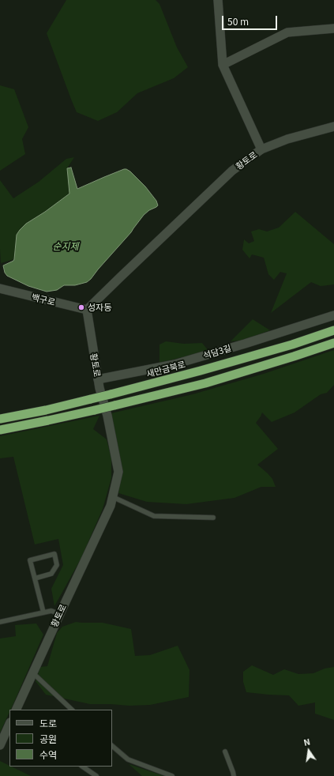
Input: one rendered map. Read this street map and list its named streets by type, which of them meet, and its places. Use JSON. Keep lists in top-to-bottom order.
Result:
{
  "streets": {
    "highway": ["새만금북로"],
    "main road": ["황토로", "백구로", "석담3길"]
  },
  "crossings": [
    ["황토로", "백구로"],
    ["황토로", "석담3길"]
  ],
  "water": ["순지제"],
  "places": ["성자동"],
  "legend": ["도로", "공원", "수역"],
  "scale_bar": "50 m",
  "north": "top"
}
